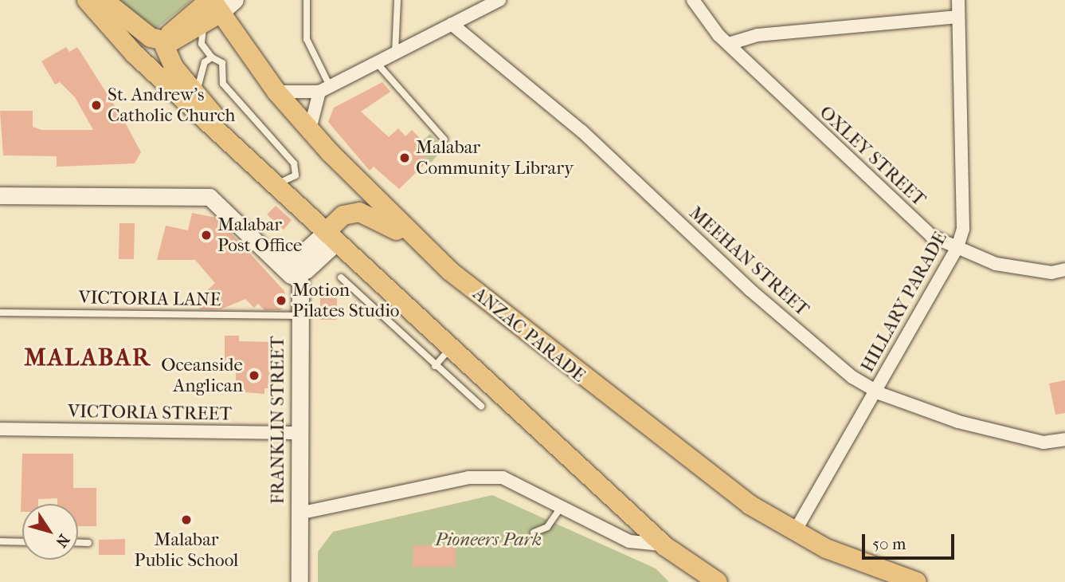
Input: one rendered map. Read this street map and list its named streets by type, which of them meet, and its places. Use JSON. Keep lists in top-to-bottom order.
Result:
{
  "streets": {
    "main road": ["ANZAC PARADE"],
    "street": [
      "OXLEY STREET",
      "MEEHAN STREET",
      "HILLARY PARADE",
      "VICTORIA STREET",
      "FRANKLIN STREET"
    ],
    "lane": ["VICTORIA LANE"]
  },
  "crossings": [
    ["OXLEY STREET", "HILLARY PARADE"],
    ["MEEHAN STREET", "HILLARY PARADE"],
    ["VICTORIA LANE", "FRANKLIN STREET"],
    ["HILLARY PARADE", "ANZAC PARADE"],
    ["VICTORIA STREET", "FRANKLIN STREET"]
  ],
  "districts": ["MALABAR"],
  "parks": ["Pioneers Park"],
  "places": [
    "St. Andrew's Catholic Church",
    "Malabar Community Library",
    "Malabar Post Office",
    "Motion Pilates Studio",
    "Oceanside Anglican",
    "Malabar Public School"
  ],
  "scale_bar": "50 m",
  "north": "bottom right"
}
